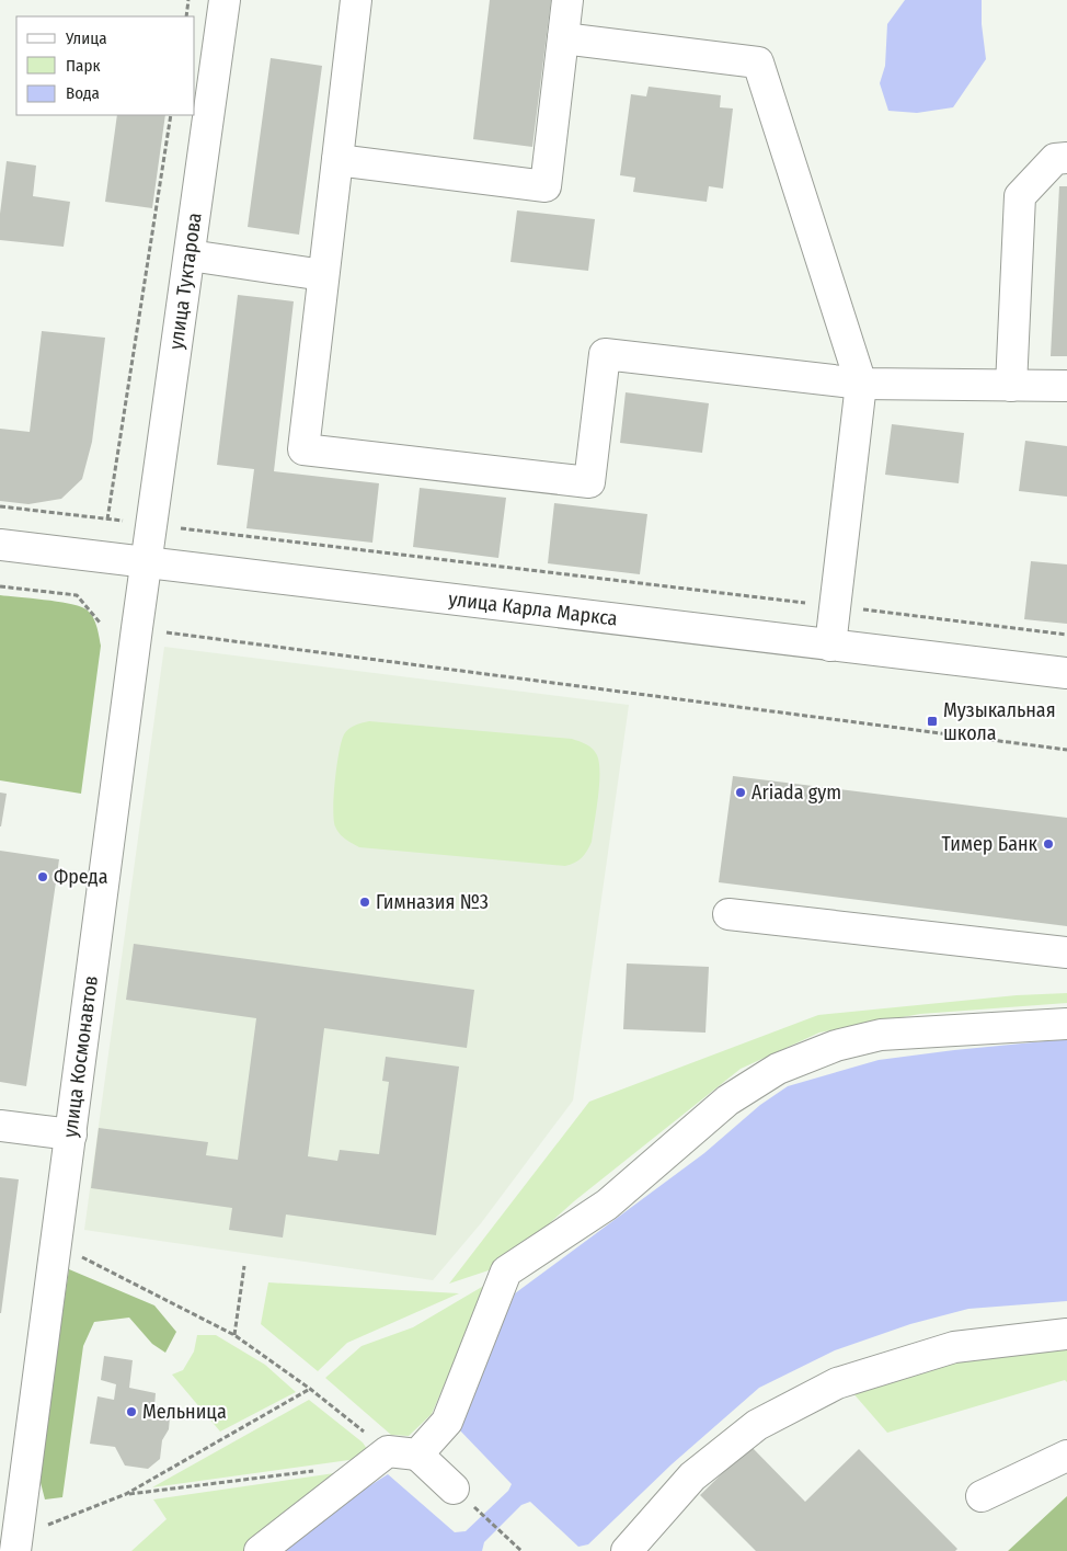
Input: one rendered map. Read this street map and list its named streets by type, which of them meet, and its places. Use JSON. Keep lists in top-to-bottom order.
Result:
{
  "streets": {
    "street": ["улица Туктарова", "улица Карла Маркса", "улица Космонавтов"]
  },
  "crossings": [
    ["улица Туктарова", "улица Карла Маркса"],
    ["улица Туктарова", "улица Космонавтов"],
    ["улица Карла Маркса", "улица Космонавтов"]
  ],
  "places": {
    "transit": ["Музыкальная школа"],
    "other": [
      "Ariada gym",
      "Тимер Банк",
      "Фреда",
      "Гимназия №3",
      "Мельница"
    ]
  },
  "legend": ["Улица", "Парк", "Вода"]
}
